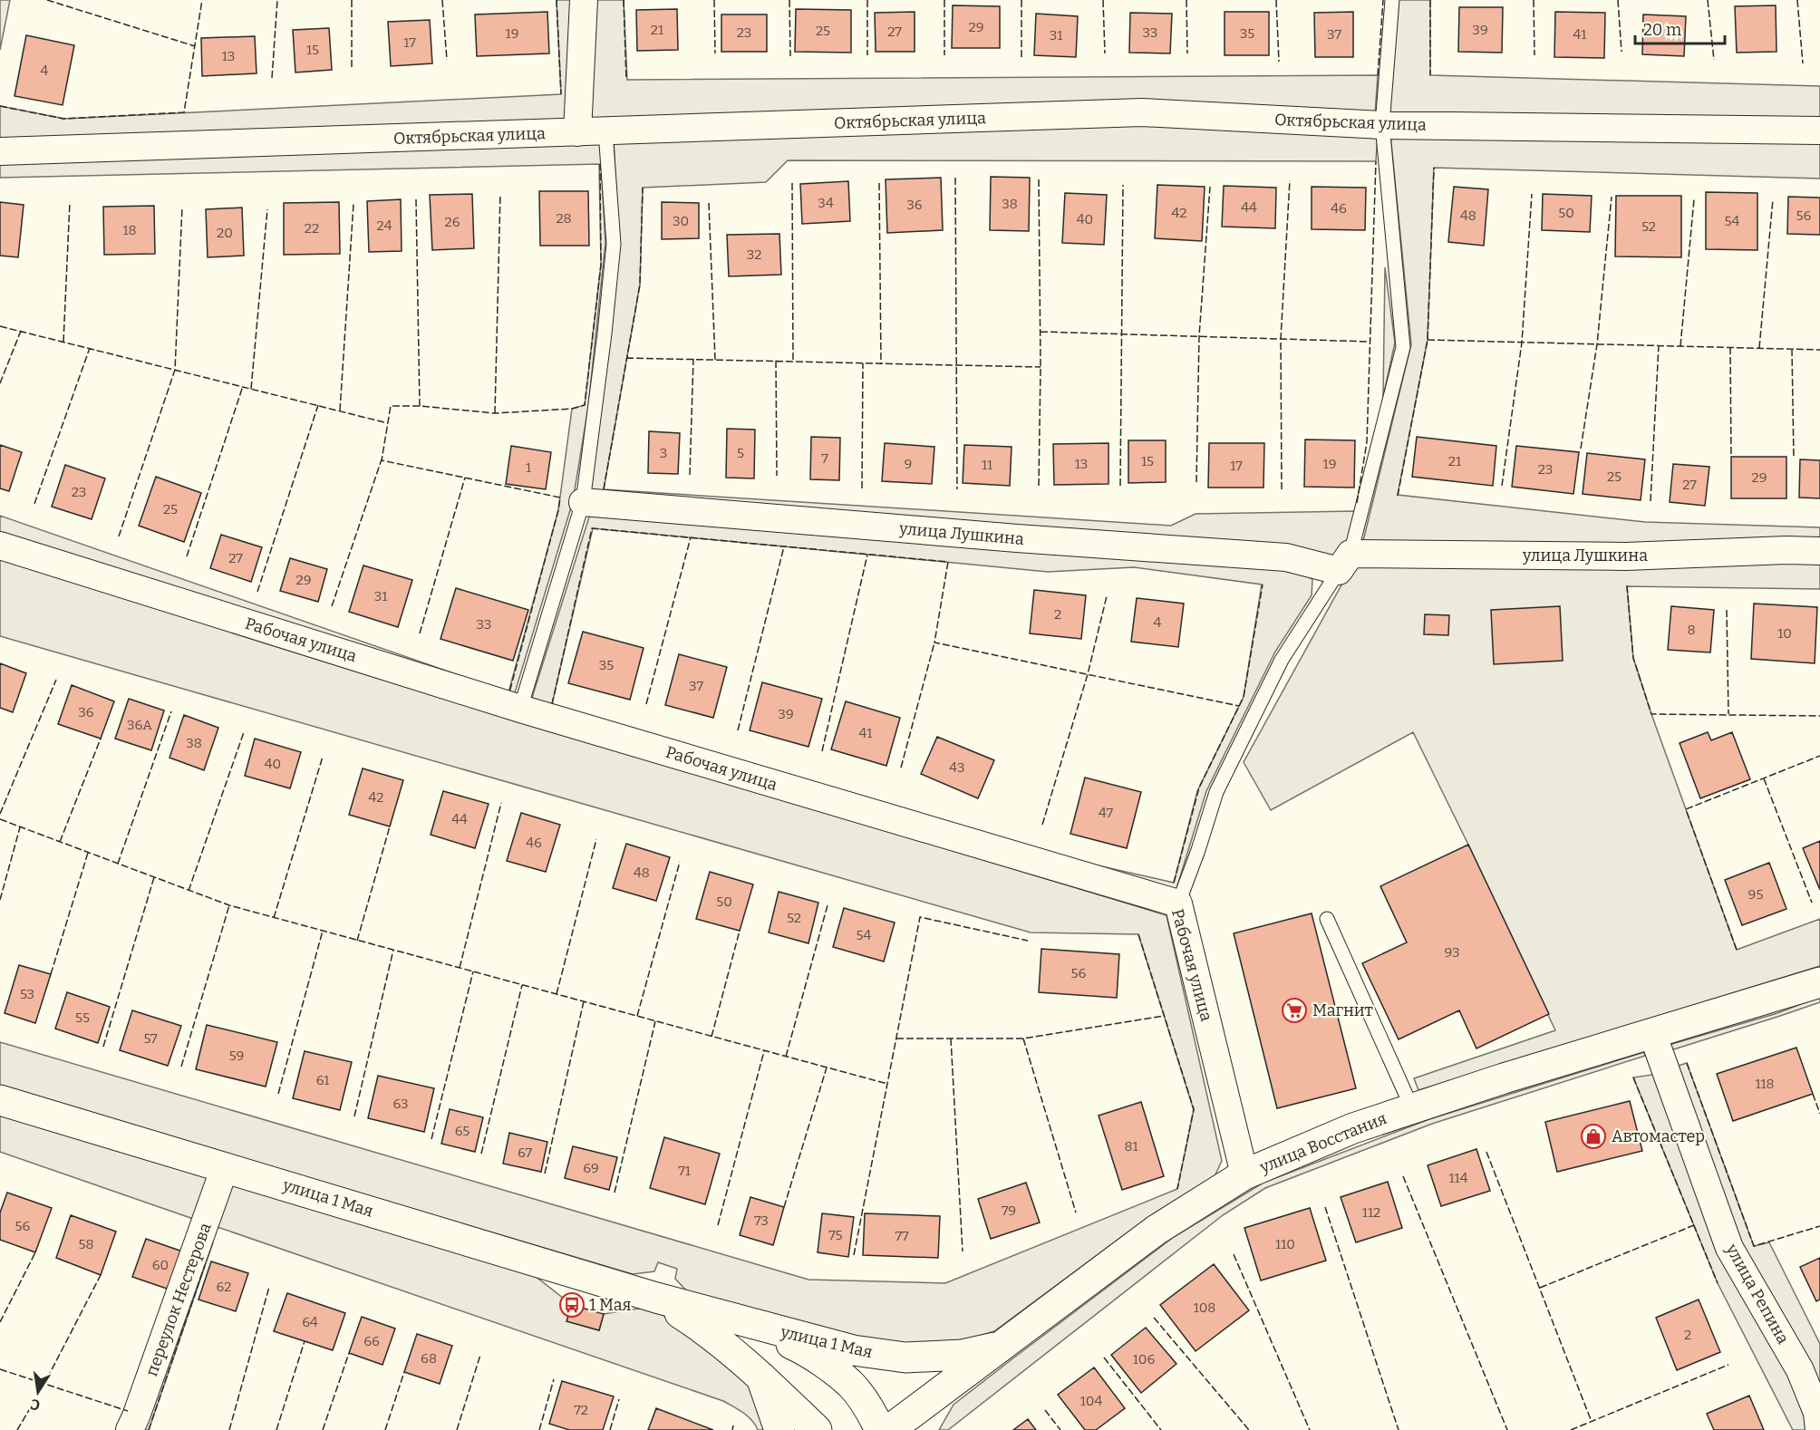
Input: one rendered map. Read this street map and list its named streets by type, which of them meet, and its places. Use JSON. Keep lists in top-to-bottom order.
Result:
{
  "streets": {
    "main road": ["улица Восстания", "улица 1 Мая"],
    "street": [
      "Октябрьская улица",
      "улица Лушкина",
      "Рабочая улица",
      "улица Репина",
      "переулок Нестерова"
    ]
  },
  "crossings": [
    ["Рабочая улица", "улица Восстания"],
    ["улица Восстания", "улица 1 Мая"],
    ["улица Восстания", "улица Репина"],
    ["улица 1 Мая", "переулок Нестерова"]
  ],
  "places": {
    "supermarket": ["Магнит"],
    "shop": ["Автомастер"],
    "bus stop": ["1 Мая"]
  },
  "house_numbers": [
    "29",
    "21",
    "39",
    "25",
    "27",
    "23",
    "33",
    "19",
    "35",
    "37",
    "41",
    "31",
    "17",
    "15",
    "13",
    "4",
    "34",
    "38",
    "36",
    "44",
    "46",
    "42",
    "50",
    "48",
    "56",
    "28",
    "40",
    "30",
    "54",
    "26",
    "24",
    "52",
    "22",
    "18",
    "20",
    "32",
    "3",
    "5",
    "7",
    "15",
    "21",
    "9",
    "13",
    "19",
    "11",
    "17",
    "1",
    "23",
    "25",
    "29",
    "27",
    "23",
    "25",
    "27",
    "29",
    "31",
    "2",
    "4",
    "33",
    "8",
    "10",
    "35",
    "37",
    "36",
    "39",
    "36А",
    "41",
    "38",
    "40",
    "43",
    "42",
    "47",
    "44",
    "46",
    "48",
    "95",
    "50",
    "52",
    "54",
    "93",
    "56",
    "53",
    "55",
    "57",
    "59",
    "61",
    "118",
    "63",
    "65",
    "81",
    "67",
    "69",
    "71",
    "114",
    "79",
    "112",
    "73",
    "56",
    "75",
    "77",
    "58",
    "110",
    "60",
    "62",
    "108",
    "64",
    "2",
    "66",
    "68",
    "106",
    "104",
    "72"
  ],
  "scale_bar": "20 m",
  "north": "bottom"
}
